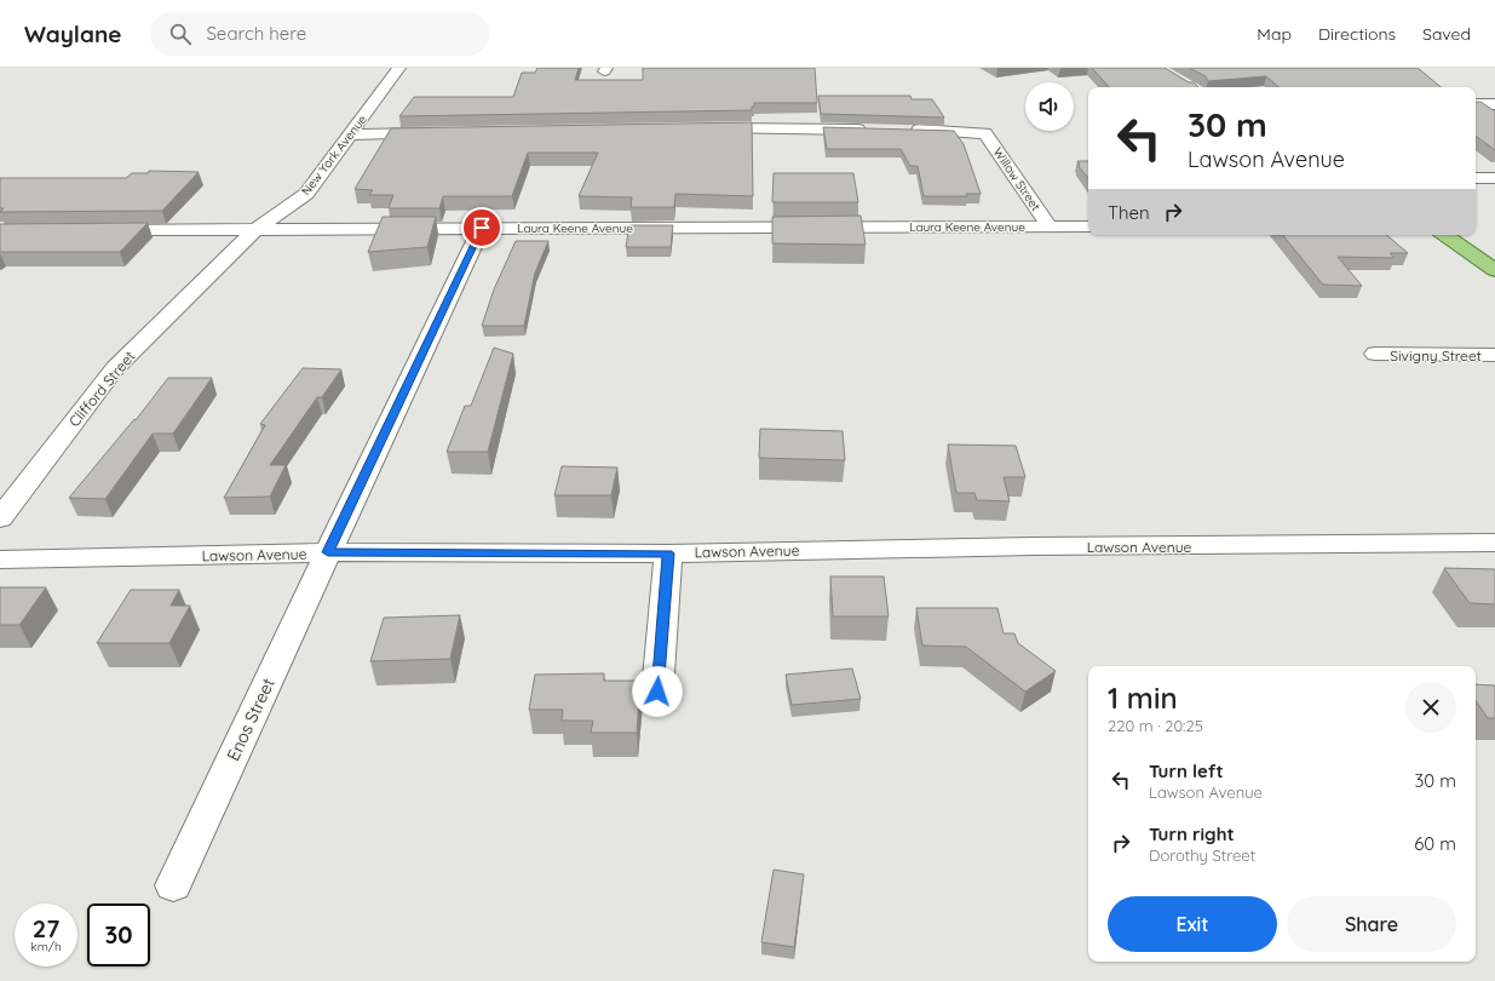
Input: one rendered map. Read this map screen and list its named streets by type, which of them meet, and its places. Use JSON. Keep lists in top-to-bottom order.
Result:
{
  "streets": {
    "street": [
      "New York Avenue",
      "Willow Street",
      "Laura Keene Avenue",
      "Sivigny Street",
      "Clifford Street",
      "Lawson Avenue",
      "Enos Street"
    ]
  },
  "crossings": [
    ["New York Avenue", "Laura Keene Avenue"],
    ["New York Avenue", "Clifford Street"],
    ["Willow Street", "Laura Keene Avenue"],
    ["Laura Keene Avenue", "Clifford Street"],
    ["Laura Keene Avenue", "Enos Street"],
    ["Lawson Avenue", "Enos Street"]
  ],
  "page": {
    "header": "Waylane",
    "search": "Search here",
    "nav": ["Map", "Directions", "Saved"],
    "turn": ["30 m", "Lawson Avenue"],
    "then": "Then",
    "heading": ["1 min", "220 m · 20:25"],
    "list": [
      {
        "name": "Turn left",
        "note": "Lawson Avenue",
        "value": "30 m"
      },
      {
        "name": "Turn right",
        "note": "Dorothy Street",
        "value": "60 m"
      }
    ],
    "buttons": ["Exit", "Share"],
    "speed": "27 km/h",
    "limit": "30"
  }
}
